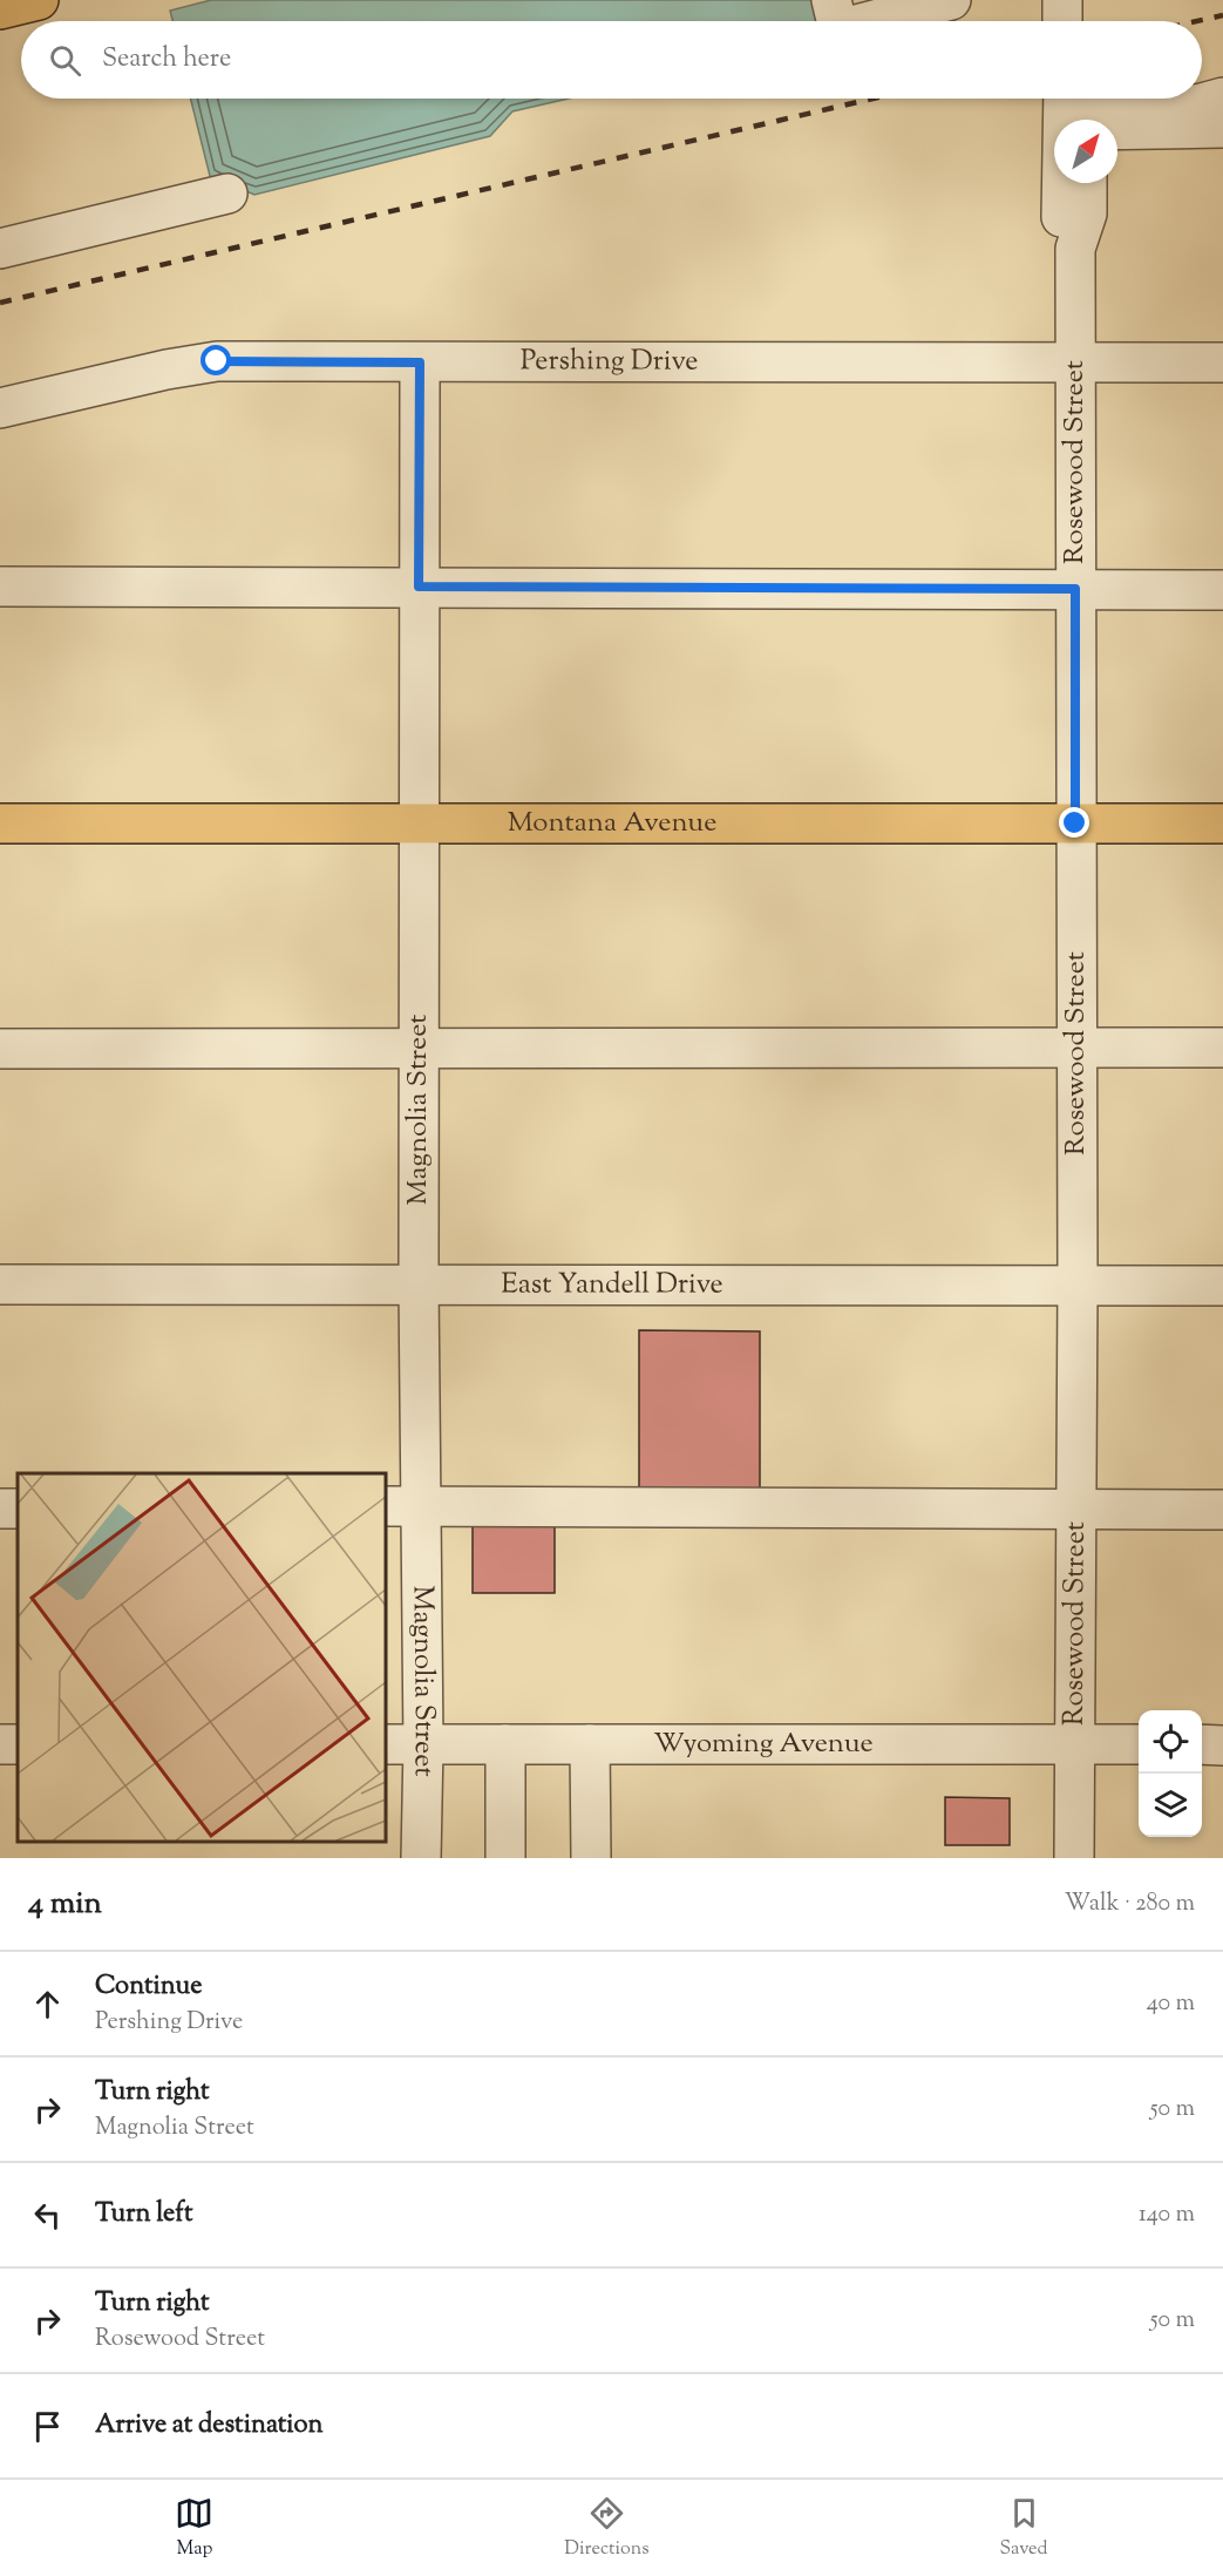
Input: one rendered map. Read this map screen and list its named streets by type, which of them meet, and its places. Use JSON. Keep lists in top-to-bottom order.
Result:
{
  "streets": {
    "main road": ["Montana Avenue"],
    "street": [
      "Pershing Drive",
      "Rosewood Street",
      "Magnolia Street",
      "East Yandell Drive",
      "Wyoming Avenue"
    ]
  },
  "crossings": [
    ["Pershing Drive", "Rosewood Street"],
    ["Pershing Drive", "Magnolia Street"],
    ["Rosewood Street", "Montana Avenue"],
    ["Rosewood Street", "East Yandell Drive"],
    ["Rosewood Street", "Wyoming Avenue"],
    ["Montana Avenue", "Magnolia Street"],
    ["Magnolia Street", "East Yandell Drive"],
    ["Magnolia Street", "Wyoming Avenue"]
  ],
  "north": "top right",
  "page": {
    "search": "Search here",
    "heading": ["4 min", "Walk · 280 m"],
    "list": [
      ["Continue", "Pershing Drive", "40 m"],
      ["Turn right", "Magnolia Street", "50 m"],
      ["Turn left", "140 m"],
      ["Turn right", "Rosewood Street", "50 m"],
      "Arrive at destination"
    ],
    "nav": ["Map", "Directions", "Saved"]
  }
}
